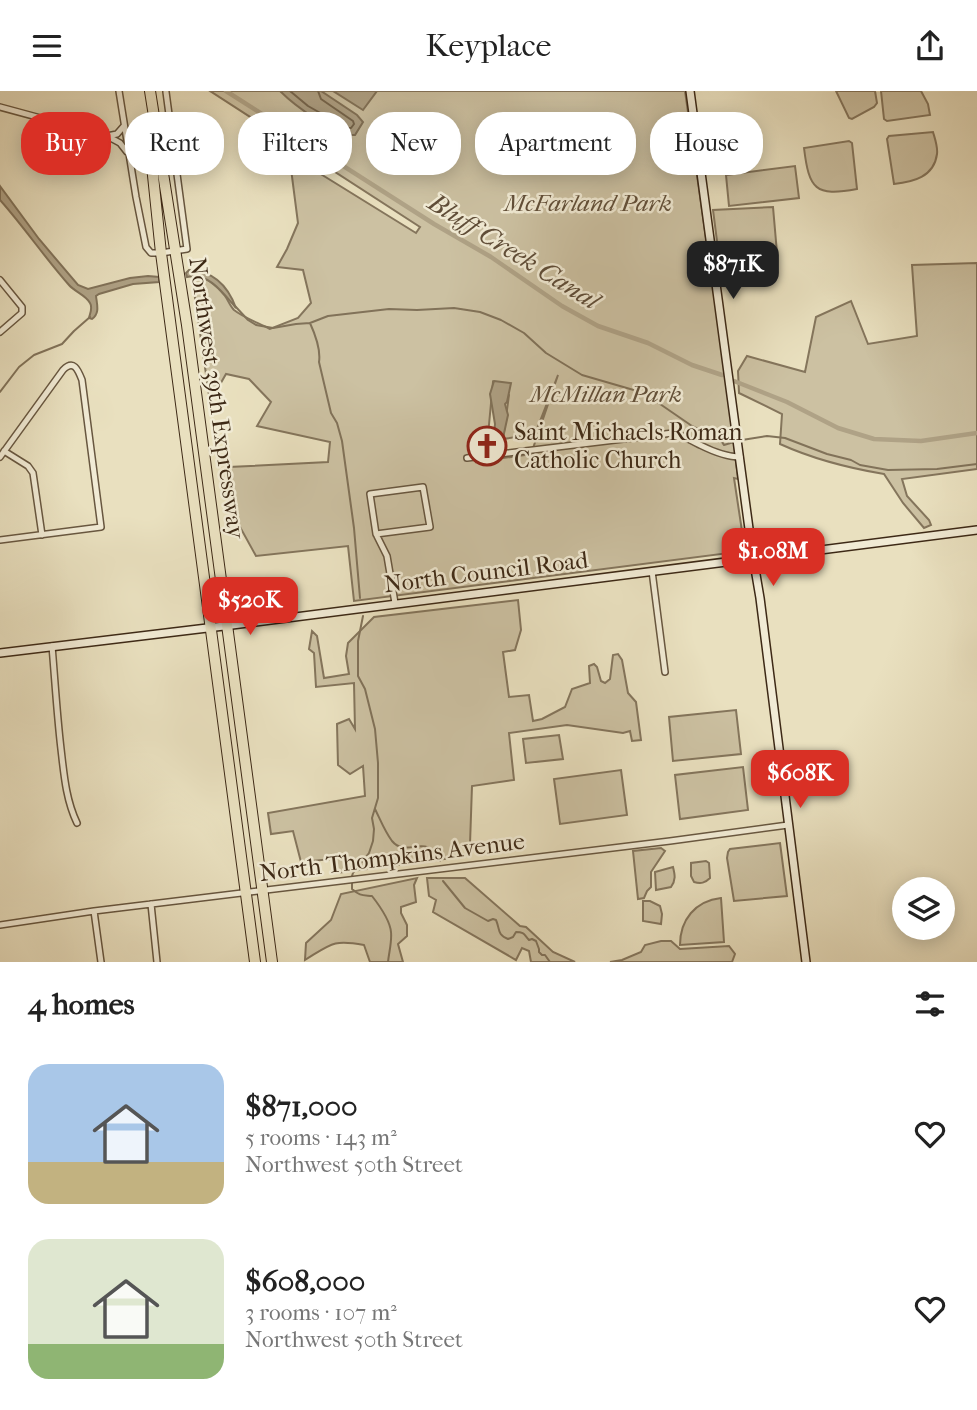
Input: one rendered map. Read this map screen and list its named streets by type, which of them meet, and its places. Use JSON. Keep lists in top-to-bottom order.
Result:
{
  "streets": {
    "highway": ["Northwest 39th Expressway"],
    "main road": ["North Council Road"],
    "street": ["North Thompkins Avenue"]
  },
  "crossings": [
    ["Northwest 39th Expressway", "North Council Road"],
    ["Northwest 39th Expressway", "North Thompkins Avenue"]
  ],
  "water": ["Bluff Creek Canal"],
  "parks": ["McFarland Park", "McMillan Park"],
  "places": {
    "church": ["Saint Michaels Roman Catholic Church"]
  },
  "page": {
    "header": "Keyplace",
    "chip": [
      "Buy",
      "Rent",
      "Filters",
      "New",
      "Apartment",
      "House"
    ],
    "price": [
      "$871K",
      "$1.08M",
      "$520K",
      "$608K"
    ],
    "heading": "4 homes",
    "list": [
      {
        "name": "$871,000",
        "note": "5 rooms · 143 m² · Northwest 50th Street"
      },
      {
        "name": "$608,000",
        "note": "3 rooms · 107 m² · Northwest 50th Street"
      }
    ]
  }
}
